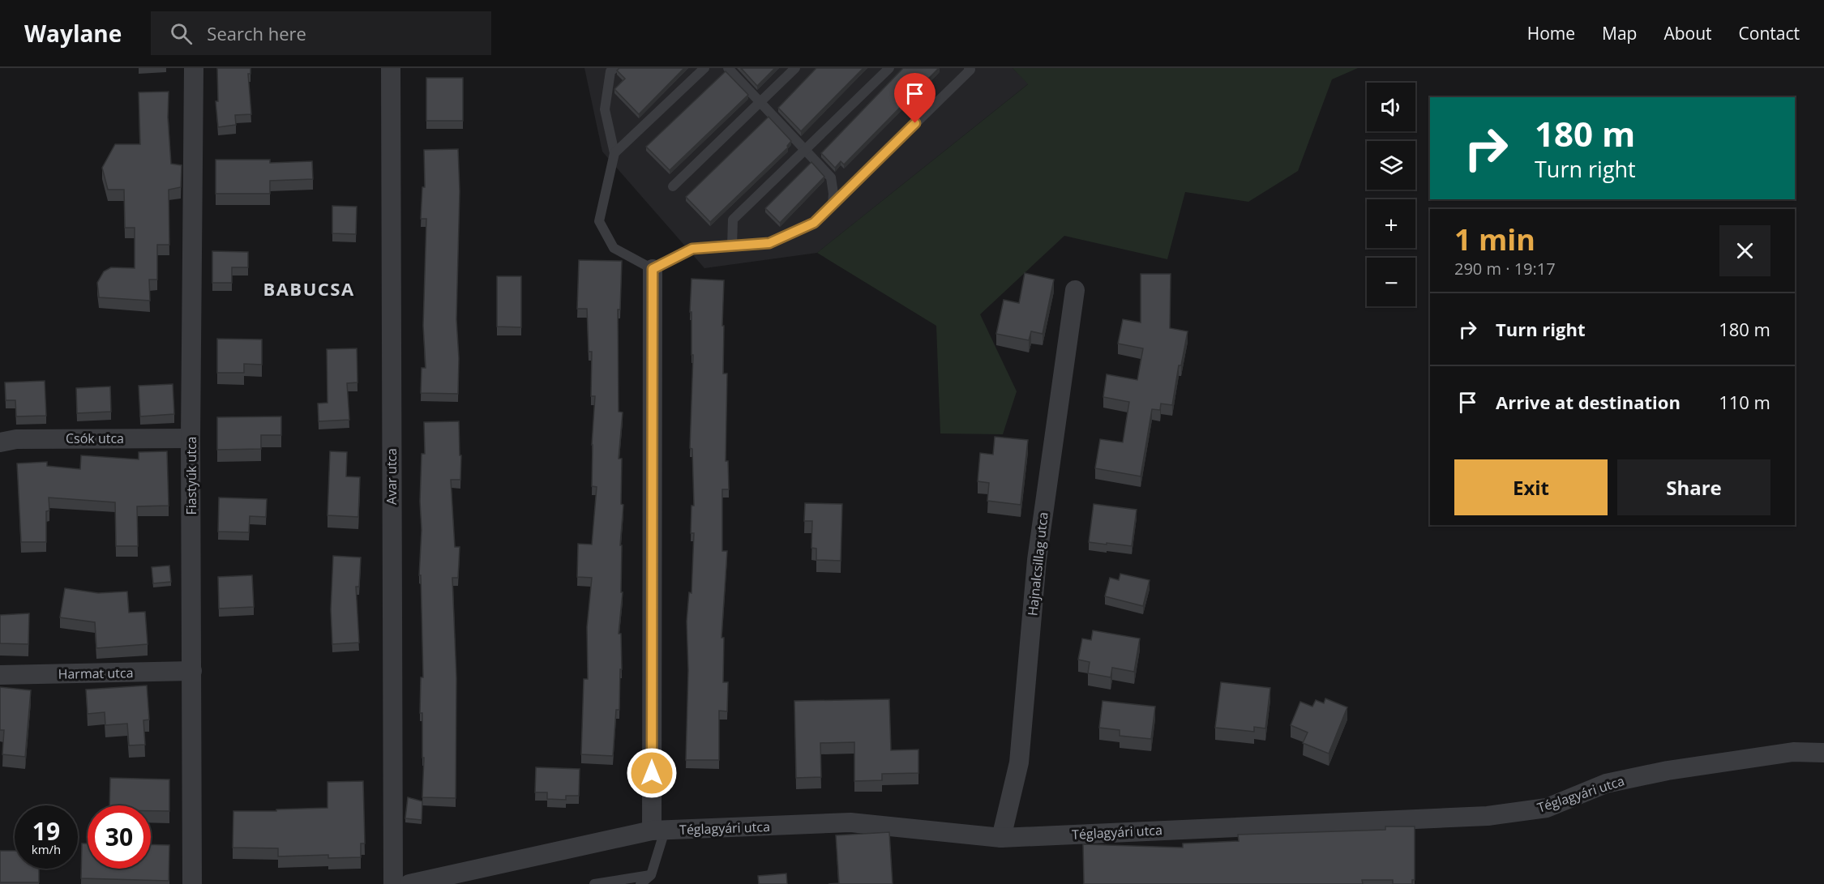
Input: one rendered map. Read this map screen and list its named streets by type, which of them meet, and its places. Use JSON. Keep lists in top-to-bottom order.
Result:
{
  "streets": {
    "street": [
      "Csók utca",
      "Fiastyúk utca",
      "Avar utca",
      "Hajnalcsillag utca",
      "Harmat utca",
      "Téglagyári utca"
    ]
  },
  "crossings": [
    ["Csók utca", "Fiastyúk utca"],
    ["Fiastyúk utca", "Harmat utca"],
    ["Hajnalcsillag utca", "Téglagyári utca"]
  ],
  "districts": ["BABUCSA"],
  "page": {
    "header": "Waylane",
    "search": "Search here",
    "nav": [
      "Home",
      "Map",
      "About",
      "Contact"
    ],
    "map_buttons": ["+", "−"],
    "turn": ["180 m", "Turn right"],
    "heading": ["1 min", "290 m · 19:17"],
    "list": [
      {
        "name": "Turn right",
        "value": "180 m"
      },
      {
        "name": "Arrive at destination",
        "value": "110 m"
      }
    ],
    "buttons": ["Exit", "Share"],
    "speed": "19 km/h",
    "limit": "30"
  }
}
